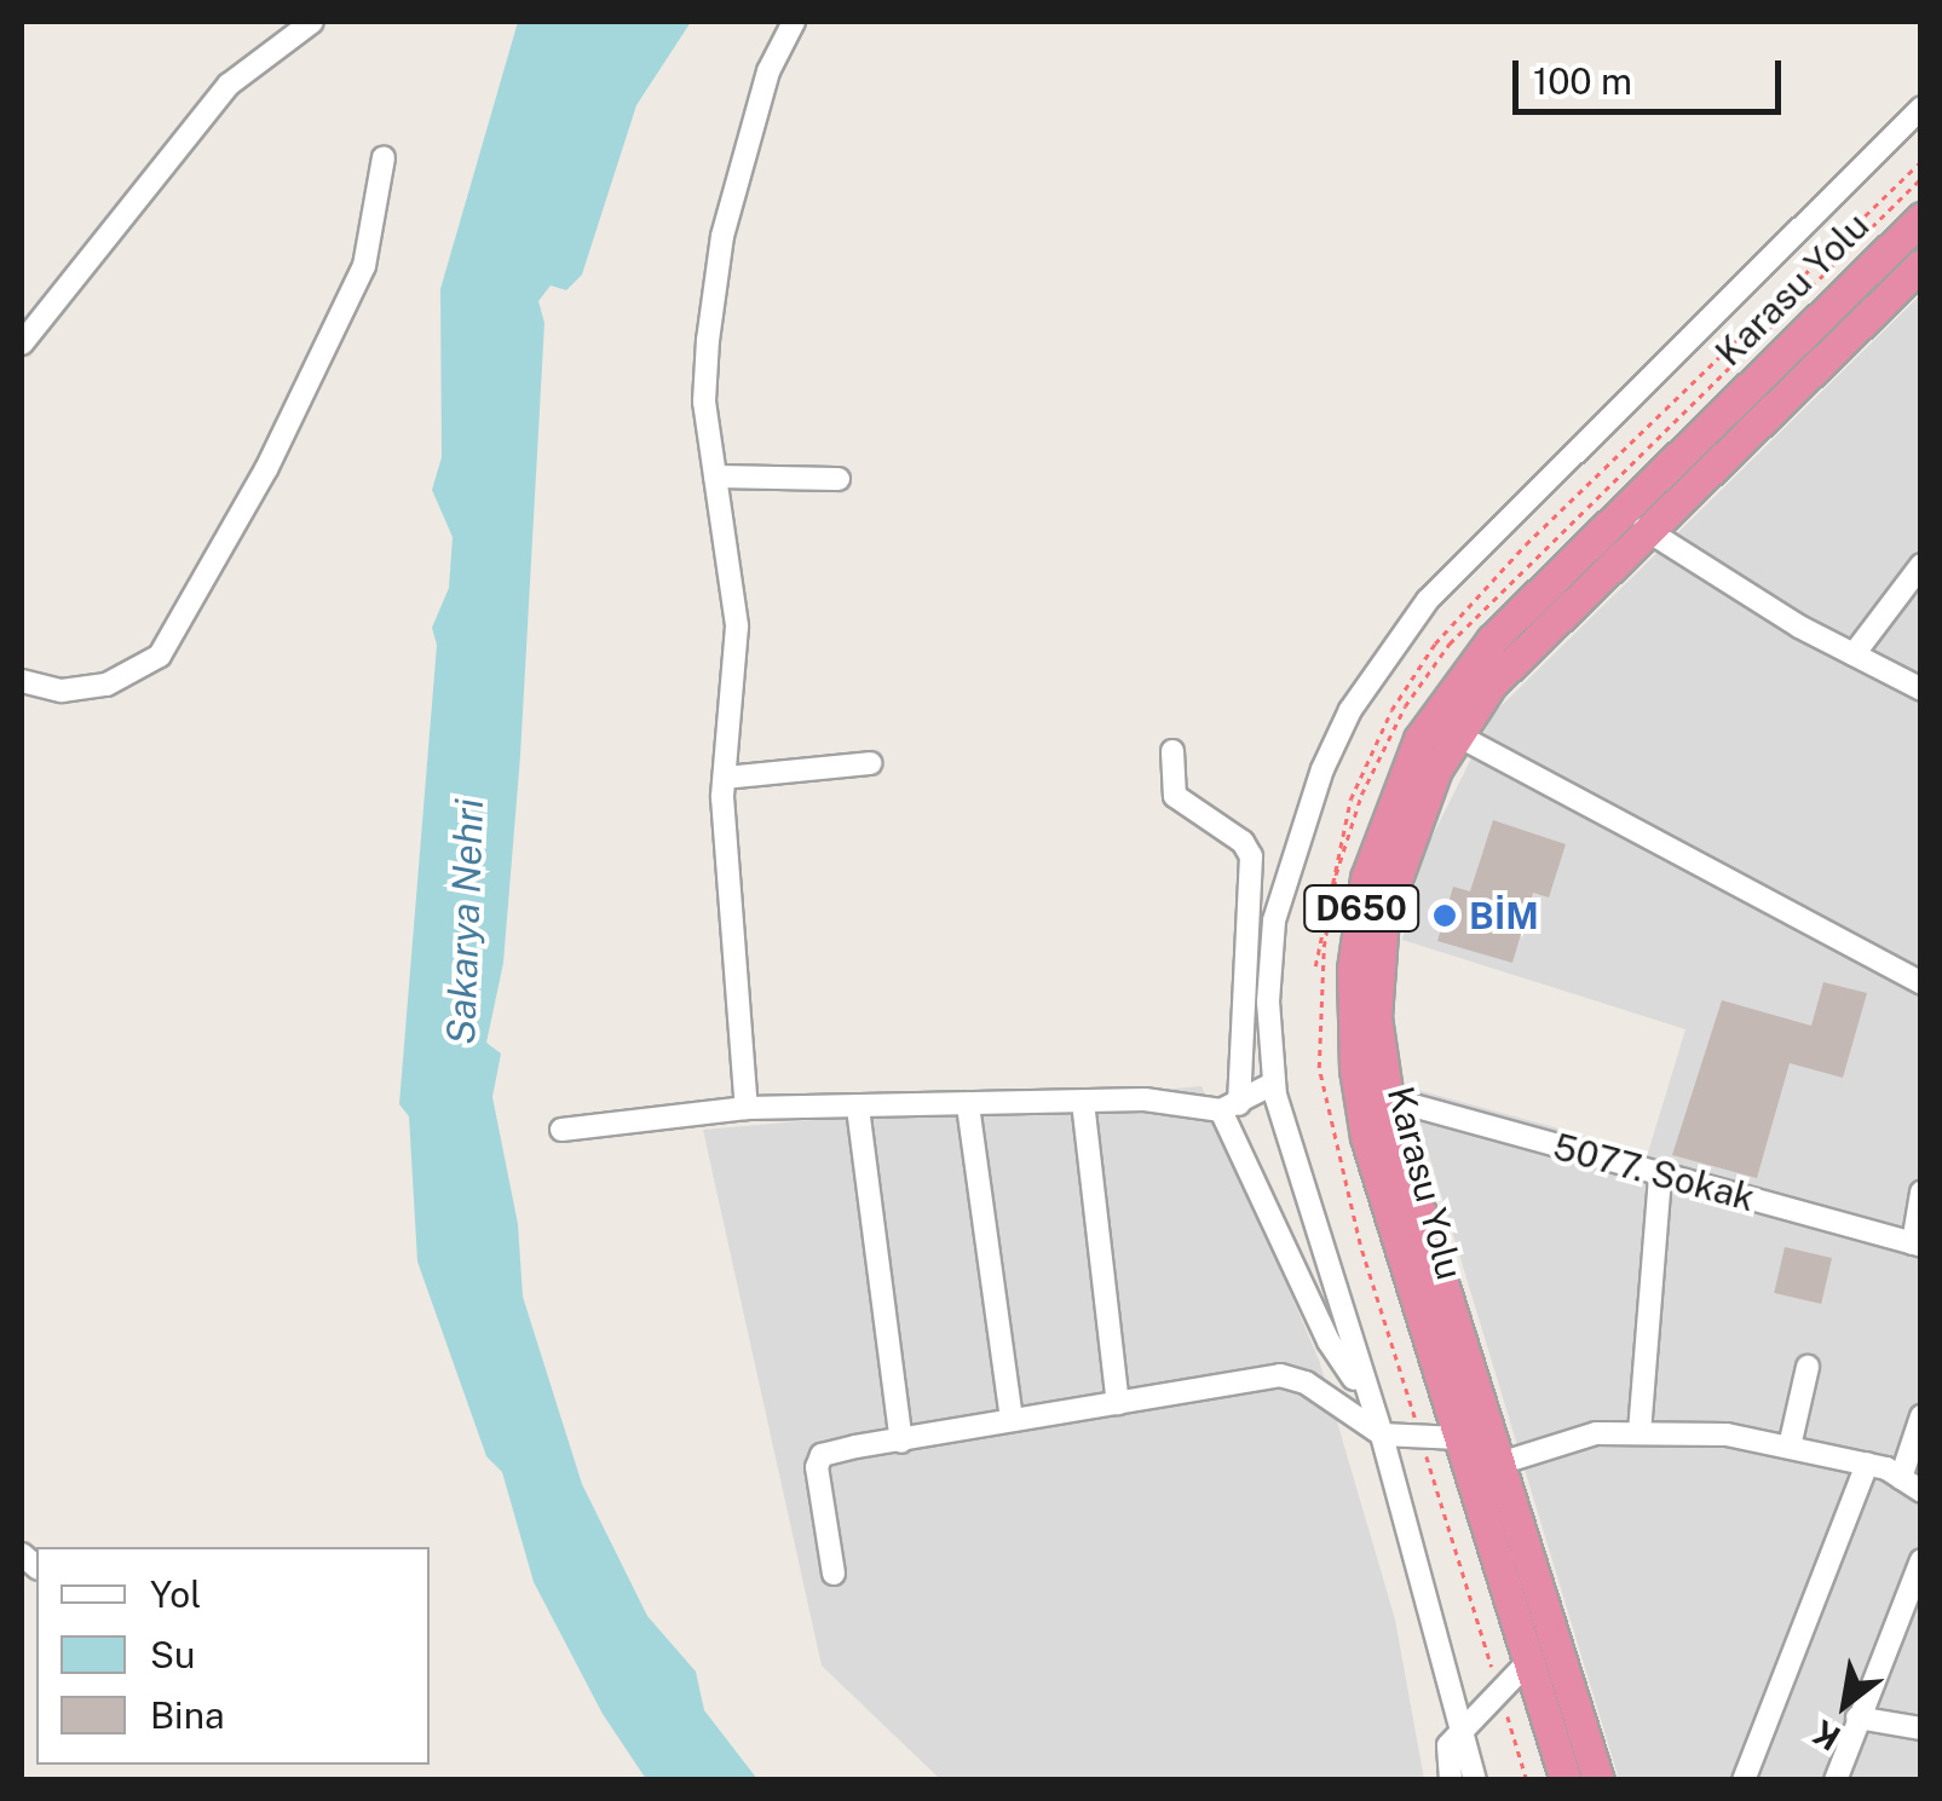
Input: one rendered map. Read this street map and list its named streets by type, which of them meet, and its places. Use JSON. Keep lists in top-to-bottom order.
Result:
{
  "streets": {
    "highway": ["Karasu Yolu", "D650"],
    "street": ["5077. Sokak"]
  },
  "crossings": [
    ["Karasu Yolu", "5077. Sokak"]
  ],
  "water": ["Sakarya Nehri"],
  "places": ["BİM"],
  "legend": ["Yol", "Su", "Bina"],
  "scale_bar": "100 m",
  "north": "bottom left"
}
